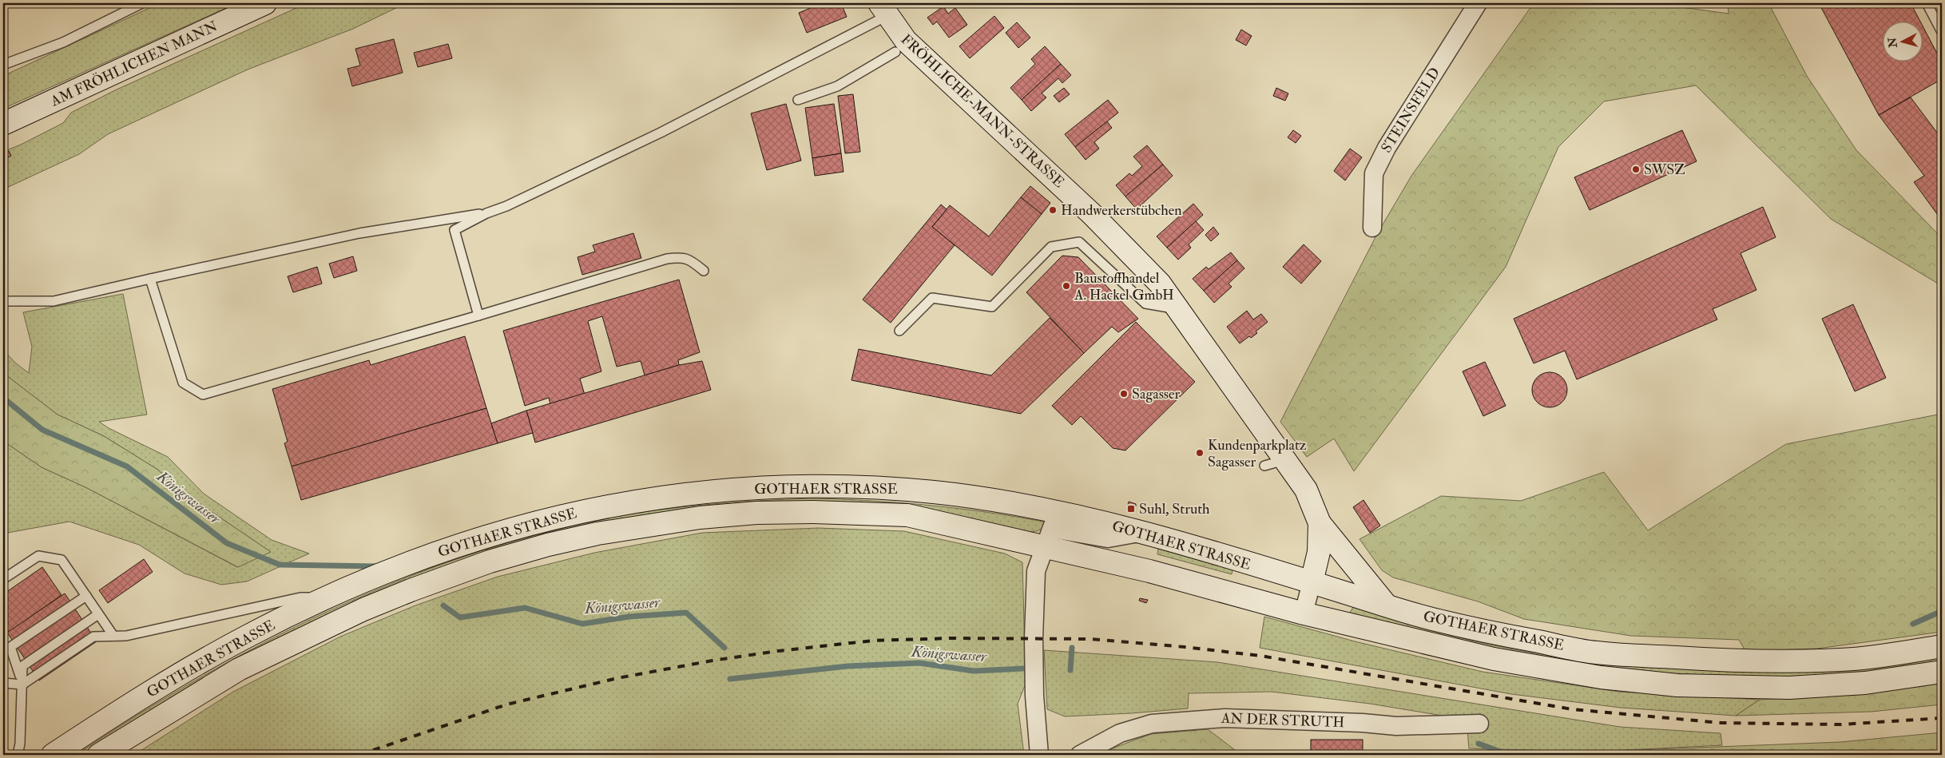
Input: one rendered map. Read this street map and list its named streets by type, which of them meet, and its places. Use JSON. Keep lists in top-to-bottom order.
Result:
{
  "streets": {
    "main road": ["AM FRÖHLICHEN MANN", "FRÖHLICHE-MANN-STRASSE", "GOTHAER STRASSE"],
    "street": ["STEINSFELD", "AN DER STRUTH"]
  },
  "crossings": [
    ["FRÖHLICHE-MANN-STRASSE", "GOTHAER STRASSE"]
  ],
  "water": ["Königswasser"],
  "places": {
    "other": [
      "SWSZ",
      "Handwerkerstübchen",
      "Baustoffhandel A. Hackel GmbH",
      "Sagasser",
      "Kundenparkplatz Sagasser"
    ],
    "transit": ["Suhl, Struth"]
  },
  "north": "left"
}
